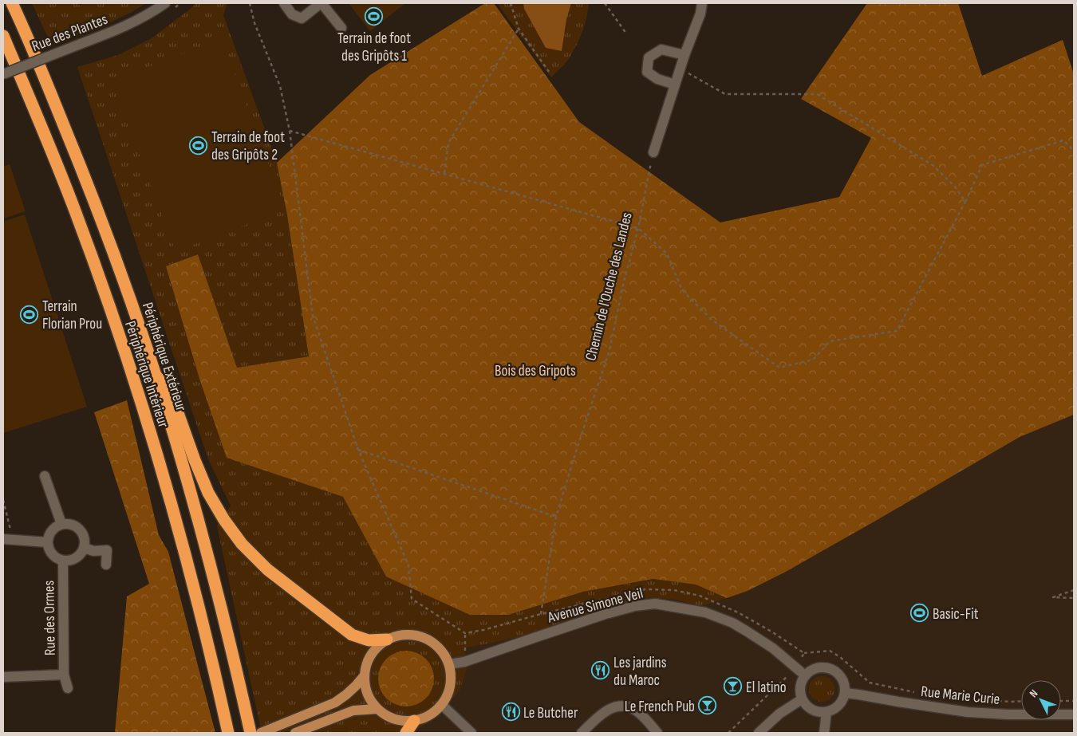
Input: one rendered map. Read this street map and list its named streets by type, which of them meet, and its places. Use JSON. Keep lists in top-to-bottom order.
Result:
{
  "streets": {
    "highway": ["Périphérique Extérieur", "Périphérique Intérieur"],
    "street": [
      "Rue des Plantes",
      "Avenue Simone Veil",
      "Rue des Ormes",
      "Rue Marie Curie"
    ],
    "path": ["Chemin de l'Ouche des Landes"]
  },
  "crossings": [
    ["Avenue Simone Veil", "Rue Marie Curie"]
  ],
  "parks": ["Bois des Gripots"],
  "places": {
    "sports": [
      "Terrain de foot des Gripôts 1",
      "Terrain de foot des Gripôts 2",
      "Terrain Florian Prou",
      "Basic-Fit"
    ],
    "restaurant": ["Les jardins du Maroc", "Le Butcher"],
    "bar": ["El latino", "Le French Pub"]
  },
  "north": "top left"
}
